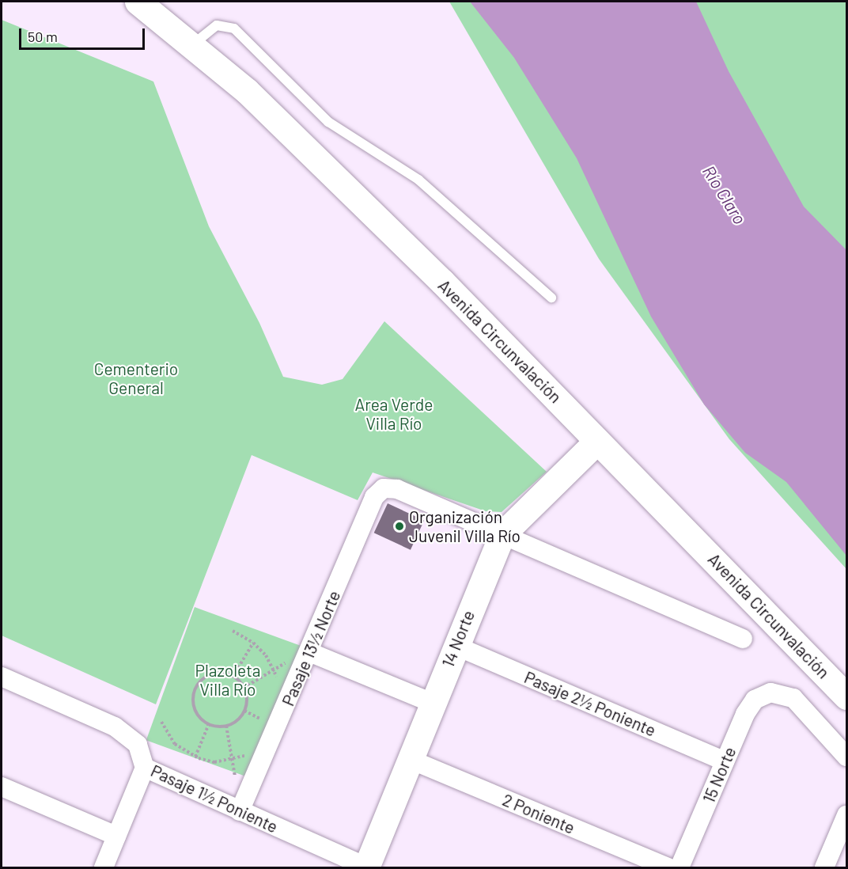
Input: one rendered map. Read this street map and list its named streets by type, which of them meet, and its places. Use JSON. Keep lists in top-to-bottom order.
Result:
{
  "streets": {
    "main road": ["Avenida Circunvalación", "14 Norte"],
    "street": [
      "Pasaje 13½ Norte",
      "Pasaje 2½ Poniente",
      "15 Norte",
      "Pasaje 1½ Poniente",
      "2 Poniente"
    ]
  },
  "crossings": [
    ["Avenida Circunvalación", "14 Norte"],
    ["14 Norte", "Pasaje 13½ Norte"],
    ["14 Norte", "Pasaje 2½ Poniente"],
    ["14 Norte", "Pasaje 1½ Poniente"],
    ["14 Norte", "2 Poniente"],
    ["Pasaje 13½ Norte", "Pasaje 1½ Poniente"],
    ["Pasaje 2½ Poniente", "15 Norte"]
  ],
  "water": ["Río Claro"],
  "parks": ["Cementerio General", "Area Verde Villa Río", "Plazoleta Villa Río"],
  "places": ["Organización Juvenil Villa Río"],
  "scale_bar": "50 m"
}
